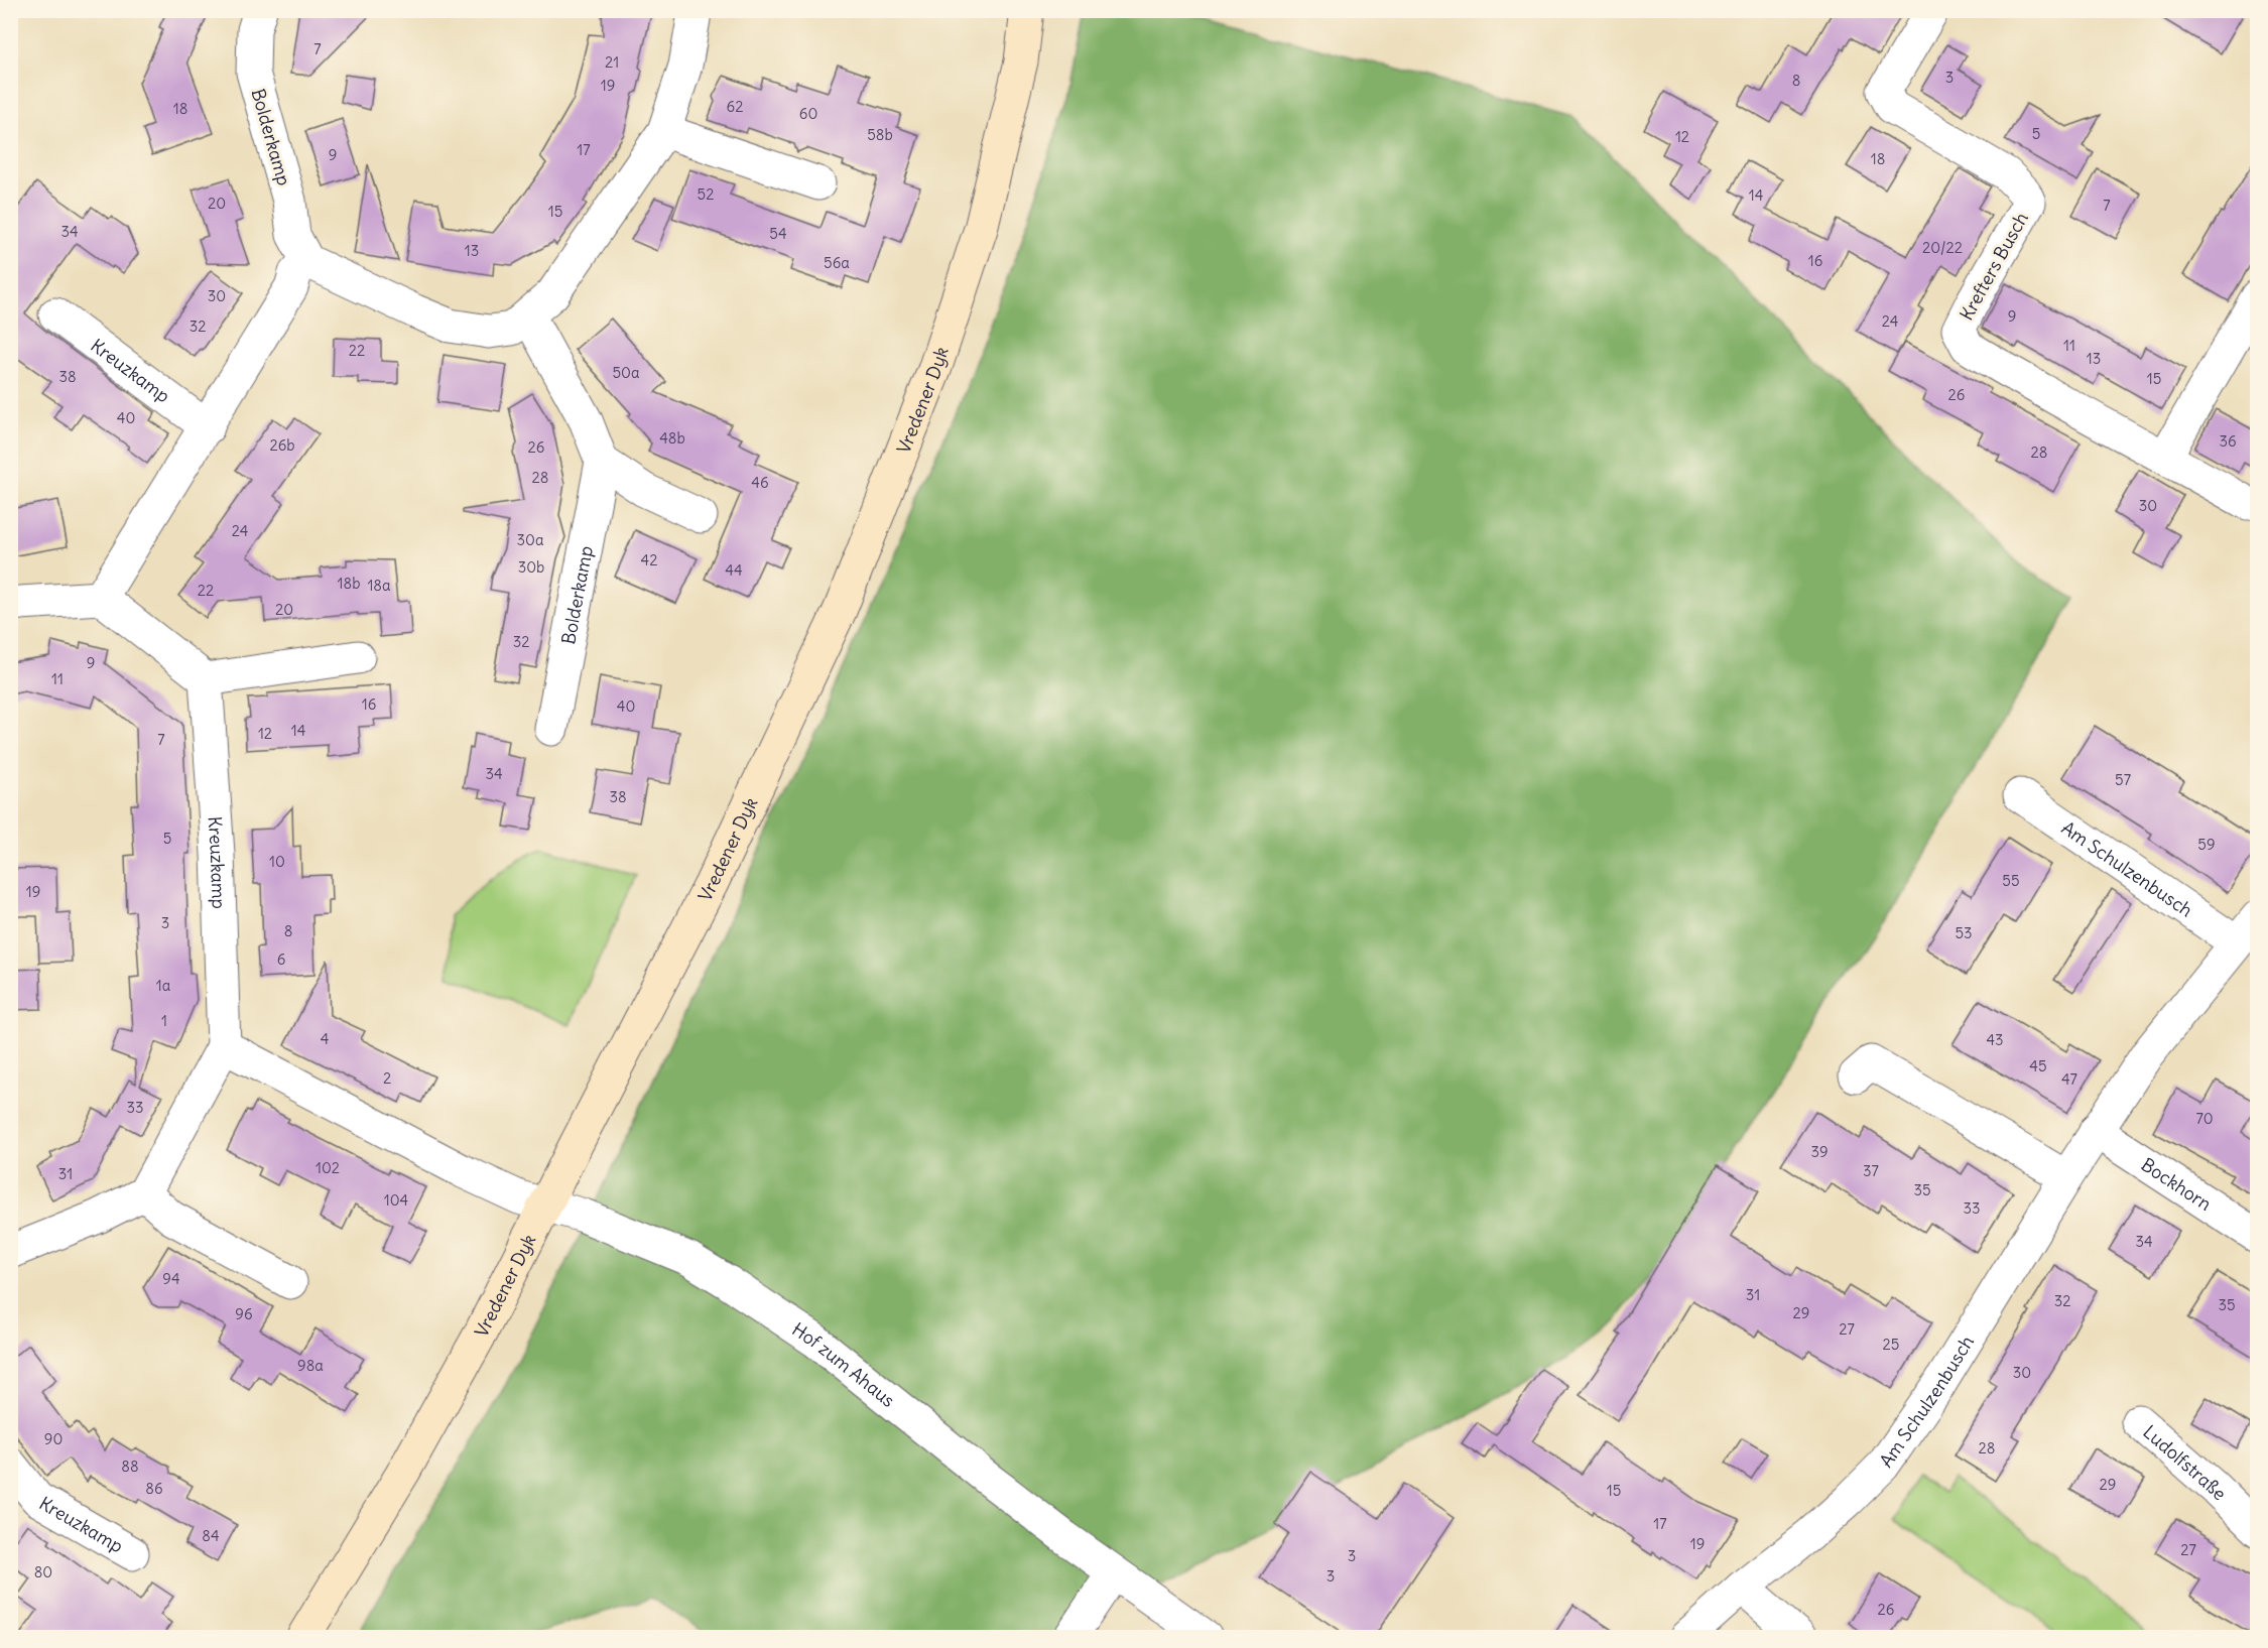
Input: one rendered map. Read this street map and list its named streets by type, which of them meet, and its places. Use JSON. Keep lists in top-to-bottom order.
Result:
{
  "streets": {
    "main road": ["Vredener Dyk"],
    "street": [
      "Bolderkamp",
      "Krefters Busch",
      "Kreuzkamp",
      "Am Schulzenbusch",
      "Bockhorn",
      "Hof zum Ahaus",
      "Ludolfstraße"
    ]
  },
  "crossings": [
    ["Vredener Dyk", "Hof zum Ahaus"],
    ["Am Schulzenbusch", "Bockhorn"]
  ],
  "house_numbers": [
    "7",
    "21",
    "3",
    "8",
    "19",
    "62",
    "18",
    "60",
    "5",
    "58b",
    "12",
    "17",
    "9",
    "18",
    "52",
    "14",
    "20",
    "7",
    "15",
    "34",
    "54",
    "20/22",
    "13",
    "16",
    "56a",
    "30",
    "9",
    "24",
    "32",
    "11",
    "22",
    "13",
    "50a",
    "38",
    "15",
    "26",
    "40",
    "48b",
    "36",
    "26b",
    "26",
    "28",
    "28",
    "46",
    "30",
    "24",
    "30a",
    "42",
    "30b",
    "44",
    "18b",
    "18a",
    "22",
    "20",
    "32",
    "9",
    "11",
    "16",
    "40",
    "14",
    "12",
    "7",
    "34",
    "57",
    "38",
    "5",
    "59",
    "10",
    "55",
    "19",
    "3",
    "8",
    "53",
    "6",
    "1a",
    "1",
    "4",
    "43",
    "45",
    "2",
    "47",
    "33",
    "70",
    "39",
    "102",
    "37",
    "31",
    "35",
    "104",
    "33",
    "34",
    "94",
    "31",
    "32",
    "35",
    "29",
    "96",
    "27",
    "25",
    "98a",
    "30",
    "90",
    "28",
    "88",
    "29",
    "86",
    "15",
    "17",
    "84",
    "19",
    "27",
    "3",
    "80",
    "3",
    "26"
  ]
}
